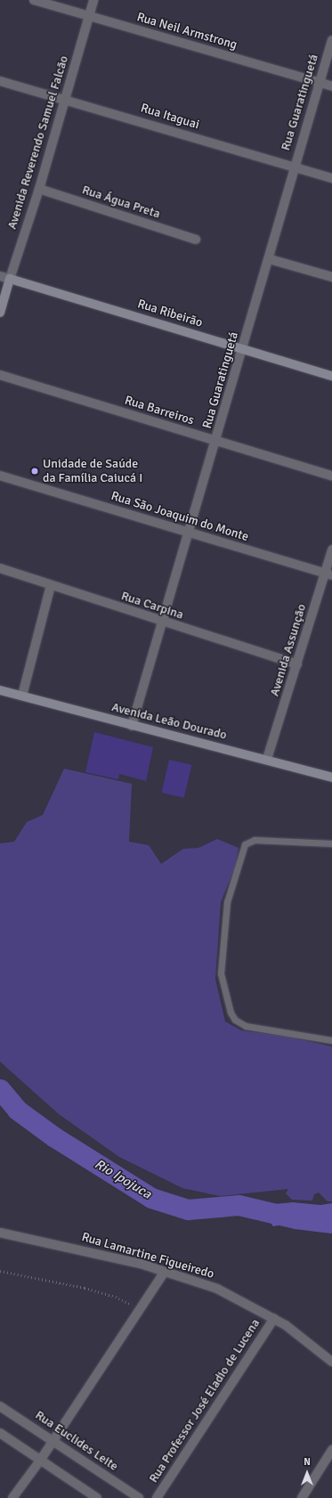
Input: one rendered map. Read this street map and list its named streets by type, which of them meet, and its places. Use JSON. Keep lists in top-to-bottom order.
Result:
{
  "streets": {
    "main road": ["Avenida Reverendo Samuel Falcão", "Rua Ribeirão", "Avenida Leão Dourado"],
    "street": [
      "Rua Neil Armstrong",
      "Rua Guaratinguetá",
      "Rua Itaguai",
      "Rua Água Preta",
      "Rua Barreiros",
      "Rua São Joaquim do Monte",
      "Rua Carpina",
      "Avenida Assunção",
      "Rua Lamartine Figueiredo",
      "Rua Professor José Eladio de Lucena",
      "Rua Euclides Leite"
    ]
  },
  "crossings": [
    ["Rua Neil Armstrong", "Rua Guaratinguetá"],
    ["Rua Neil Armstrong", "Avenida Reverendo Samuel Falcão"],
    ["Rua Guaratinguetá", "Rua Itaguai"],
    ["Rua Guaratinguetá", "Rua Ribeirão"],
    ["Rua Guaratinguetá", "Rua Barreiros"],
    ["Rua Guaratinguetá", "Rua São Joaquim do Monte"],
    ["Rua Guaratinguetá", "Rua Carpina"],
    ["Rua Guaratinguetá", "Avenida Leão Dourado"],
    ["Rua Itaguai", "Avenida Reverendo Samuel Falcão"],
    ["Avenida Reverendo Samuel Falcão", "Rua Água Preta"],
    ["Avenida Reverendo Samuel Falcão", "Rua Ribeirão"],
    ["Rua São Joaquim do Monte", "Avenida Assunção"],
    ["Rua Carpina", "Avenida Assunção"],
    ["Avenida Assunção", "Avenida Leão Dourado"],
    ["Rua Lamartine Figueiredo", "Rua Professor José Eladio de Lucena"]
  ],
  "water": ["Rio Ipojuca"],
  "places": ["Unidade de Saúde da Família Caiucá I"],
  "north": "top"
}
